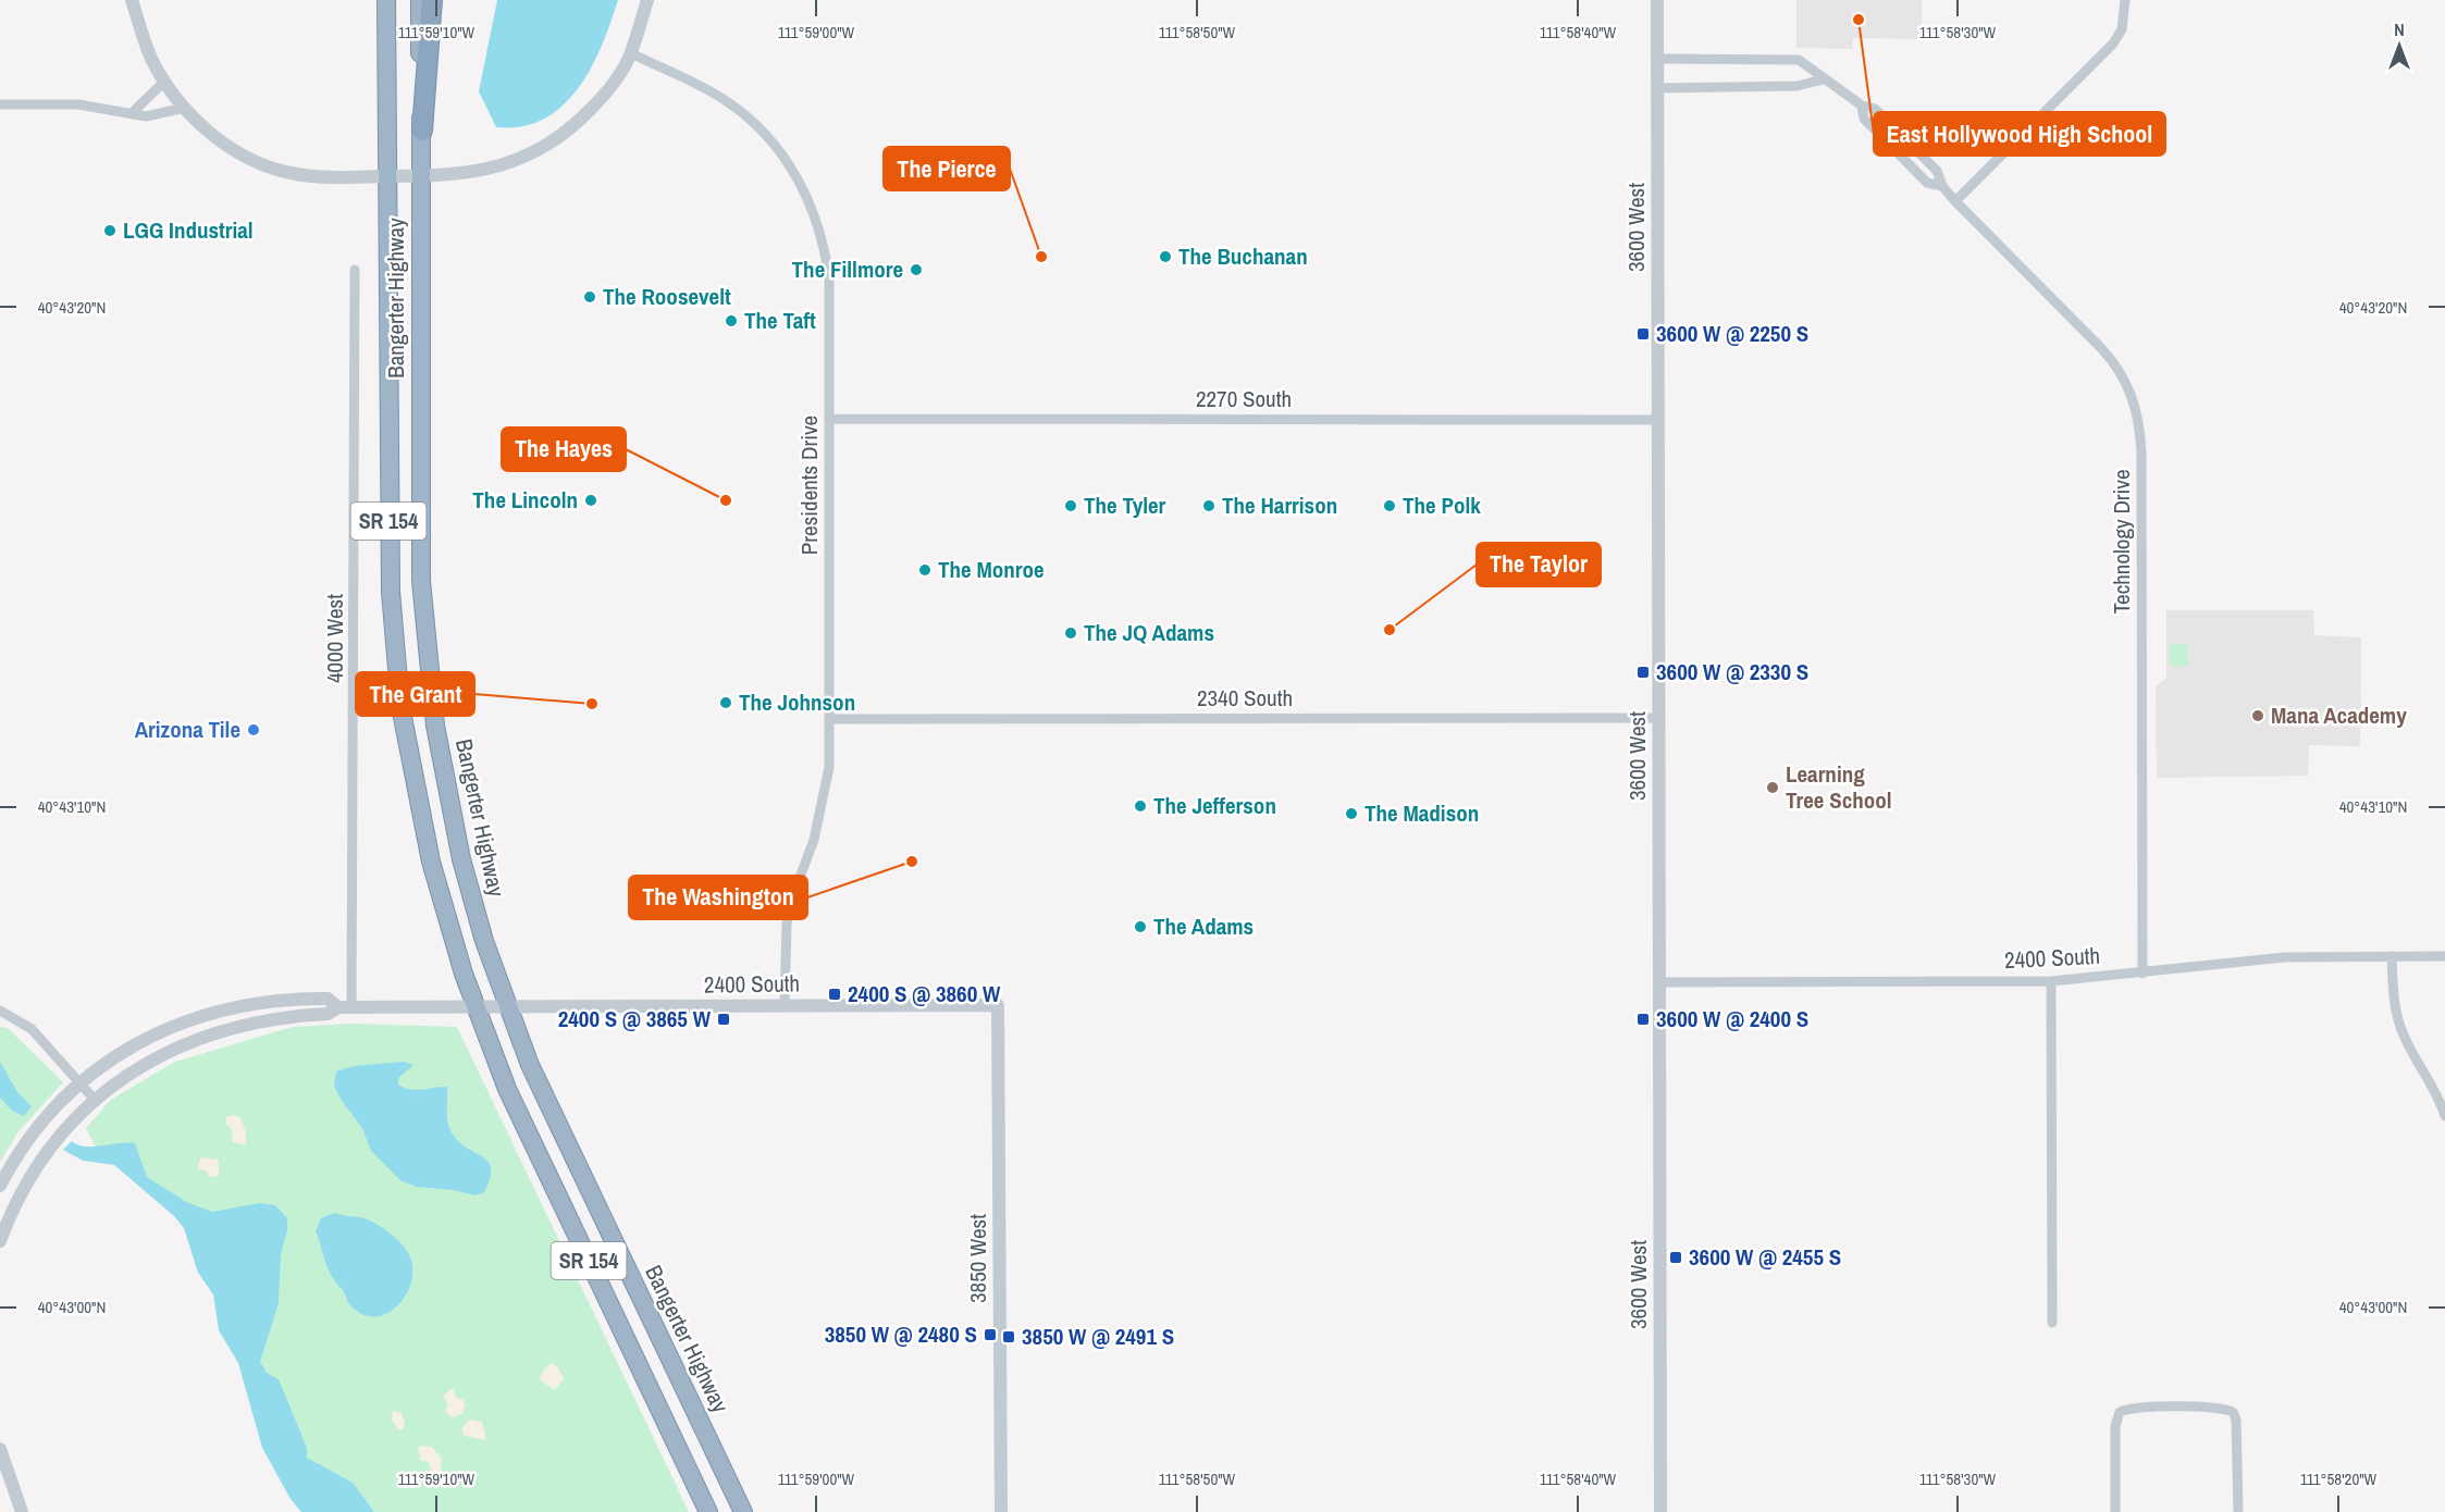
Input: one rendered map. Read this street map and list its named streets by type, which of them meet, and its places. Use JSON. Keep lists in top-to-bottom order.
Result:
{
  "streets": {
    "highway": ["Bangerter Highway", "SR 154"],
    "street": [
      "3600 West",
      "2270 South",
      "Presidents Drive",
      "Technology Drive",
      "4000 West",
      "2340 South",
      "2400 South",
      "3850 West"
    ]
  },
  "crossings": [
    ["3600 West", "2270 South"],
    ["3600 West", "Technology Drive"],
    ["3600 West", "2340 South"],
    ["3600 West", "2400 South"],
    ["Bangerter Highway", "2400 South"],
    ["2270 South", "Presidents Drive"],
    ["Presidents Drive", "2340 South"],
    ["Presidents Drive", "2400 South"],
    ["Technology Drive", "2400 South"],
    ["4000 West", "2400 South"],
    ["2400 South", "3850 West"]
  ],
  "places": {
    "other": [
      "East Hollywood High School",
      "LGG Industrial",
      "The Pierce",
      "The Buchanan",
      "The Fillmore",
      "The Roosevelt",
      "The Taft",
      "The Lincoln",
      "The Hayes",
      "The Tyler",
      "The Harrison",
      "The Polk",
      "The Monroe",
      "The Taylor",
      "The JQ Adams",
      "The Johnson",
      "The Grant",
      "Mana Academy",
      "Arizona Tile",
      "Learning Tree School",
      "The Jefferson",
      "The Madison",
      "The Washington",
      "The Adams"
    ],
    "transit": [
      "3600 W @ 2250 S",
      "3600 W @ 2330 S",
      "2400 S @ 3860 W",
      "2400 S @ 3865 W",
      "3600 W @ 2400 S",
      "3600 W @ 2455 S",
      "3850 W @ 2480 S",
      "3850 W @ 2491 S"
    ]
  },
  "north": "top",
  "coordinates": [
    "111°59'10\"W",
    "111°59'00\"W",
    "111°58'50\"W",
    "111°58'40\"W",
    "111°58'30\"W",
    "40°43'20\"N",
    "40°43'10\"N",
    "40°43'00\"N",
    "111°58'20\"W"
  ]
}
